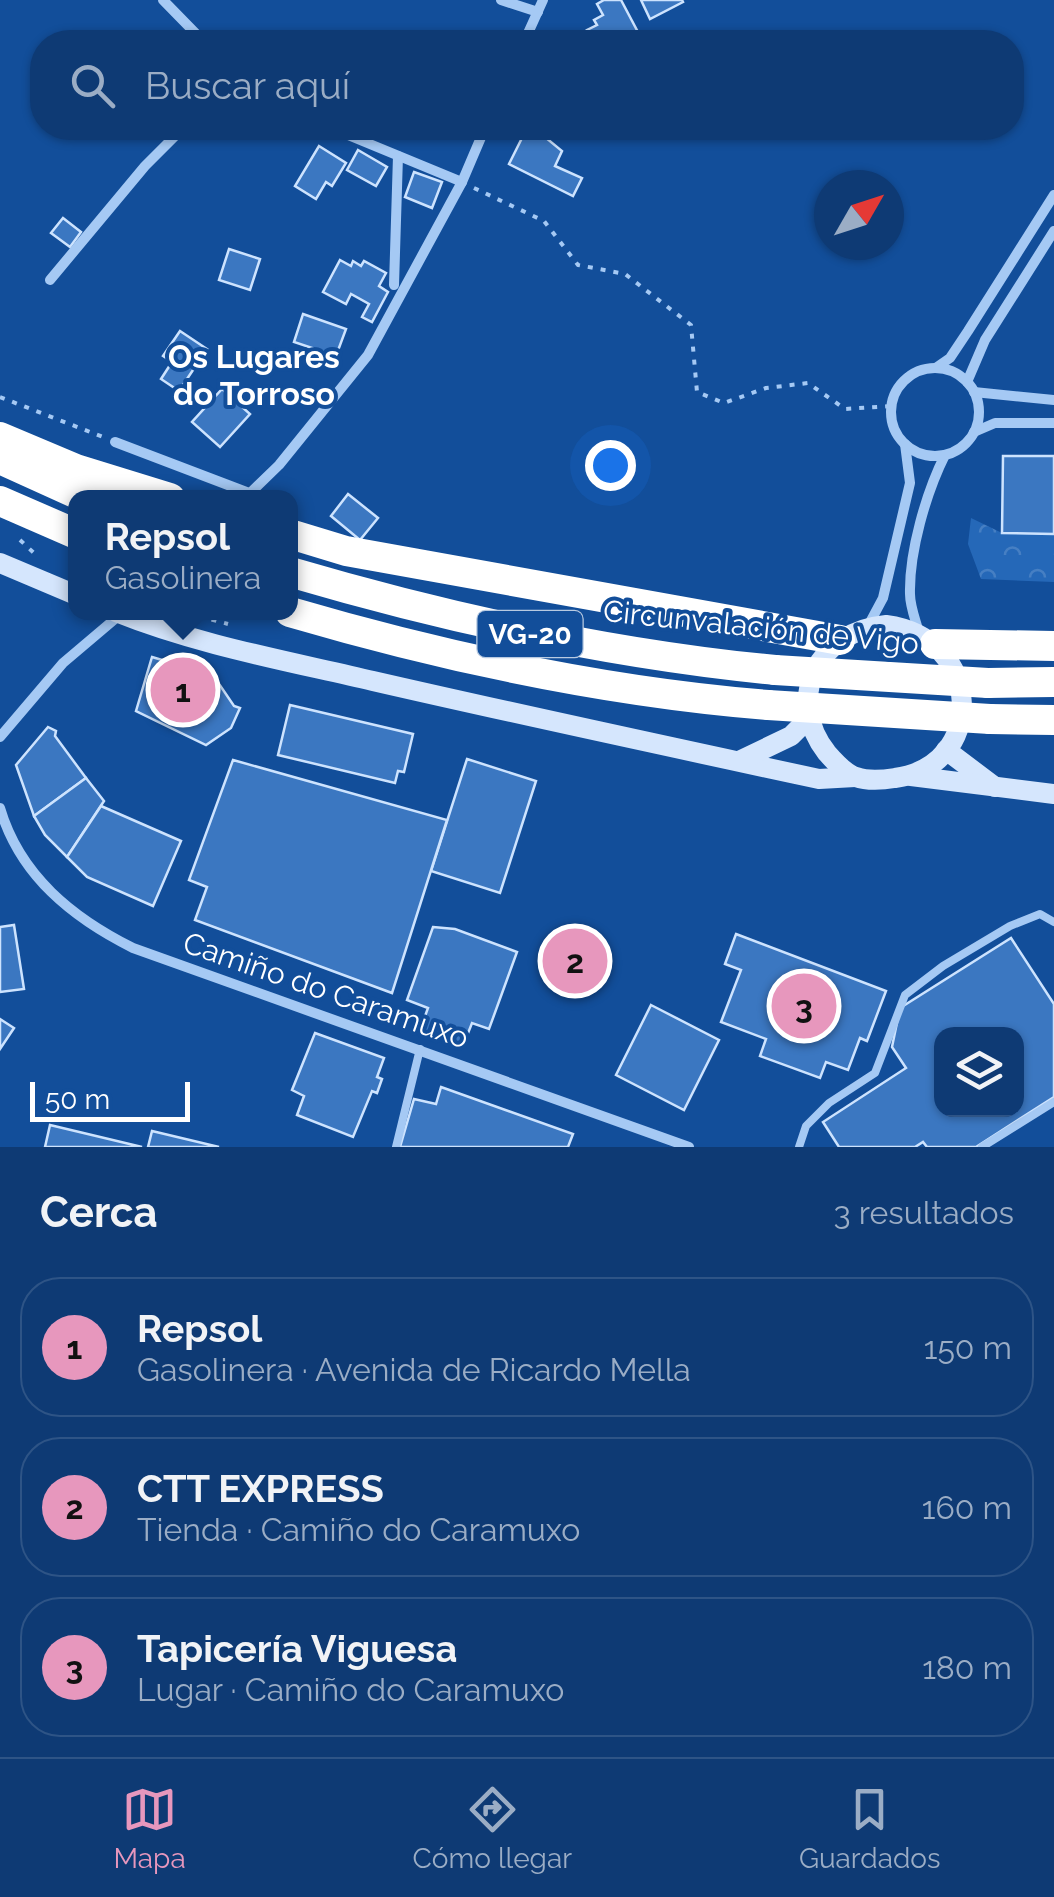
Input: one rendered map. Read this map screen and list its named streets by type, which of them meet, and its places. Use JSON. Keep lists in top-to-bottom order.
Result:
{
  "streets": {
    "highway": ["Circunvalación de Vigo", "VG-20"],
    "street": ["Camiño do Caramuxo"]
  },
  "districts": ["Os Lugares do Torroso"],
  "scale_bar": "50 m",
  "north": "top right",
  "page": {
    "search": "Buscar aquí",
    "popup": ["Repsol", "Gasolinera"],
    "pins": ["1", "2", "3"],
    "scale": "50 m",
    "heading": ["Cerca", "3 resultados"],
    "list": [
      {
        "mark": "1",
        "name": "Repsol",
        "note": "Gasolinera · Avenida de Ricardo Mella",
        "value": "150 m"
      },
      {
        "mark": "2",
        "name": "CTT EXPRESS",
        "note": "Tienda · Camiño do Caramuxo",
        "value": "160 m"
      },
      {
        "mark": "3",
        "name": "Tapicería Viguesa",
        "note": "Lugar · Camiño do Caramuxo",
        "value": "180 m"
      }
    ],
    "nav": ["Mapa", "Cómo llegar", "Guardados"]
  }
}
